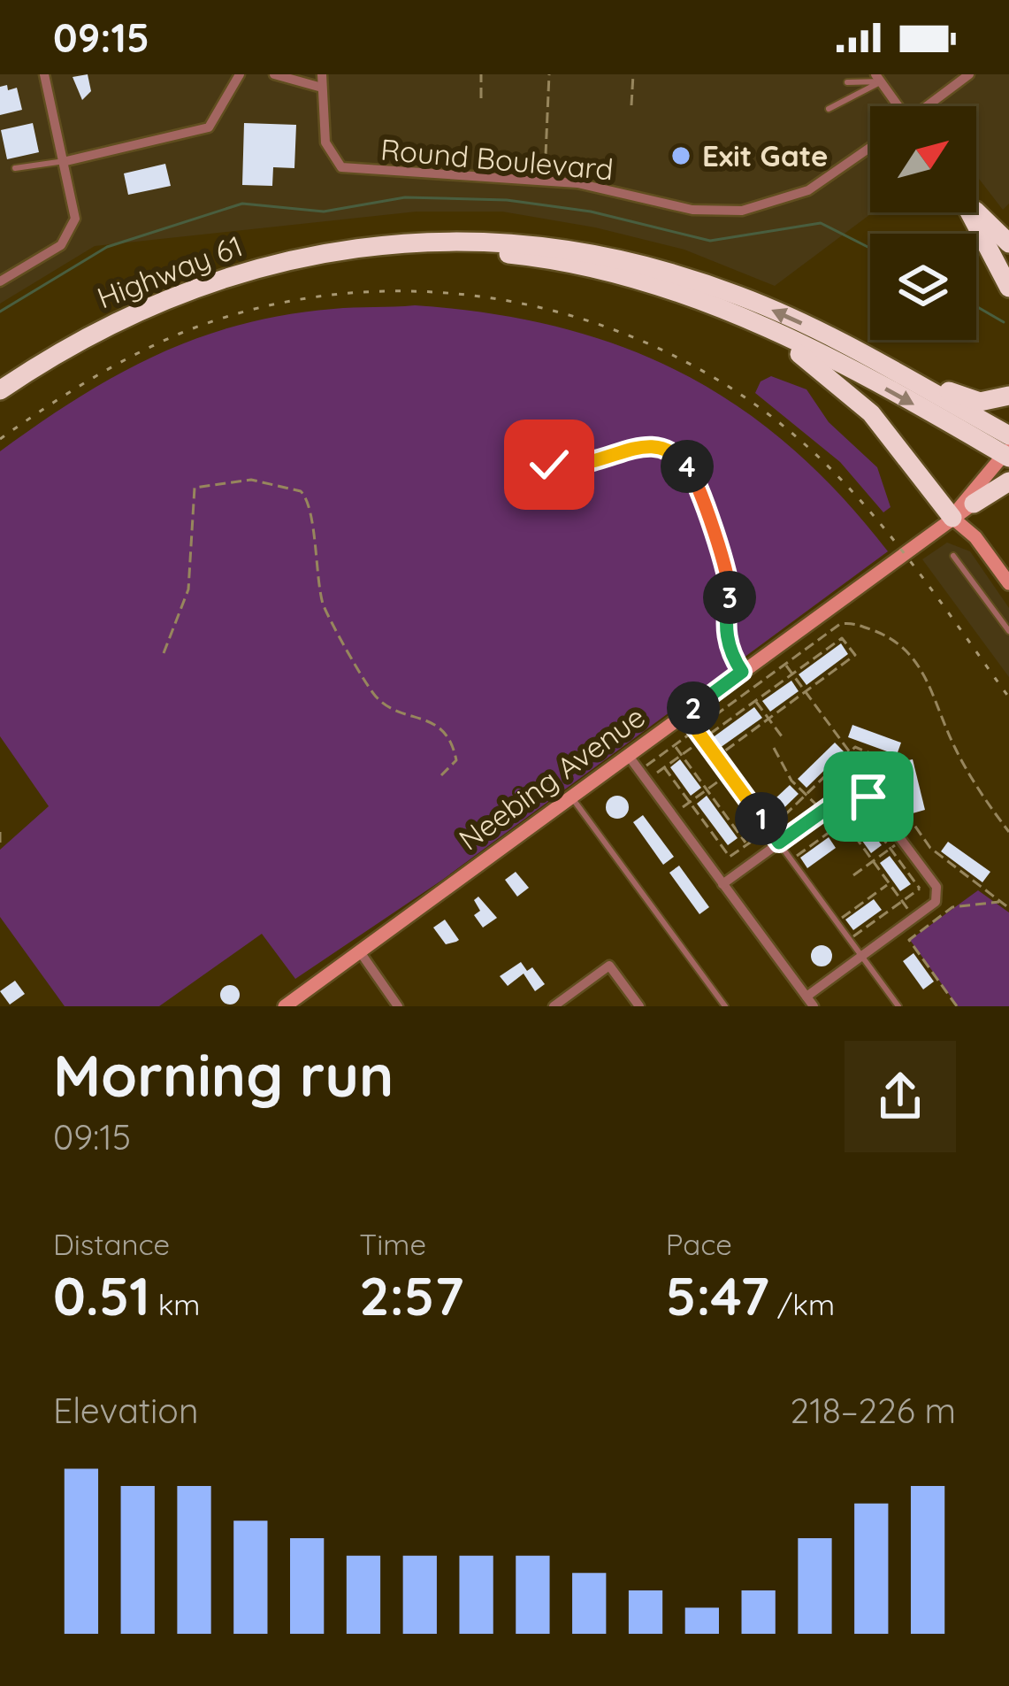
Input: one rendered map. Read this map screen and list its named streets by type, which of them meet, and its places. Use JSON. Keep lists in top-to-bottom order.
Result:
{
  "streets": {
    "highway": ["Highway 61"],
    "main road": ["Neebing Avenue"],
    "street": ["Round Boulevard"]
  },
  "places": ["Exit Gate"],
  "north": "top right",
  "page": {
    "status": "09:15",
    "pins": [
      "4",
      "3",
      "2",
      "1"
    ],
    "heading": ["Morning run", "09:15"],
    "stats": [
      ["Distance", "0.51 km"],
      ["Time", "2:57"],
      ["Pace", "5:47 /km"]
    ],
    "chart": ["Elevation", "218–226 m"]
  }
}
